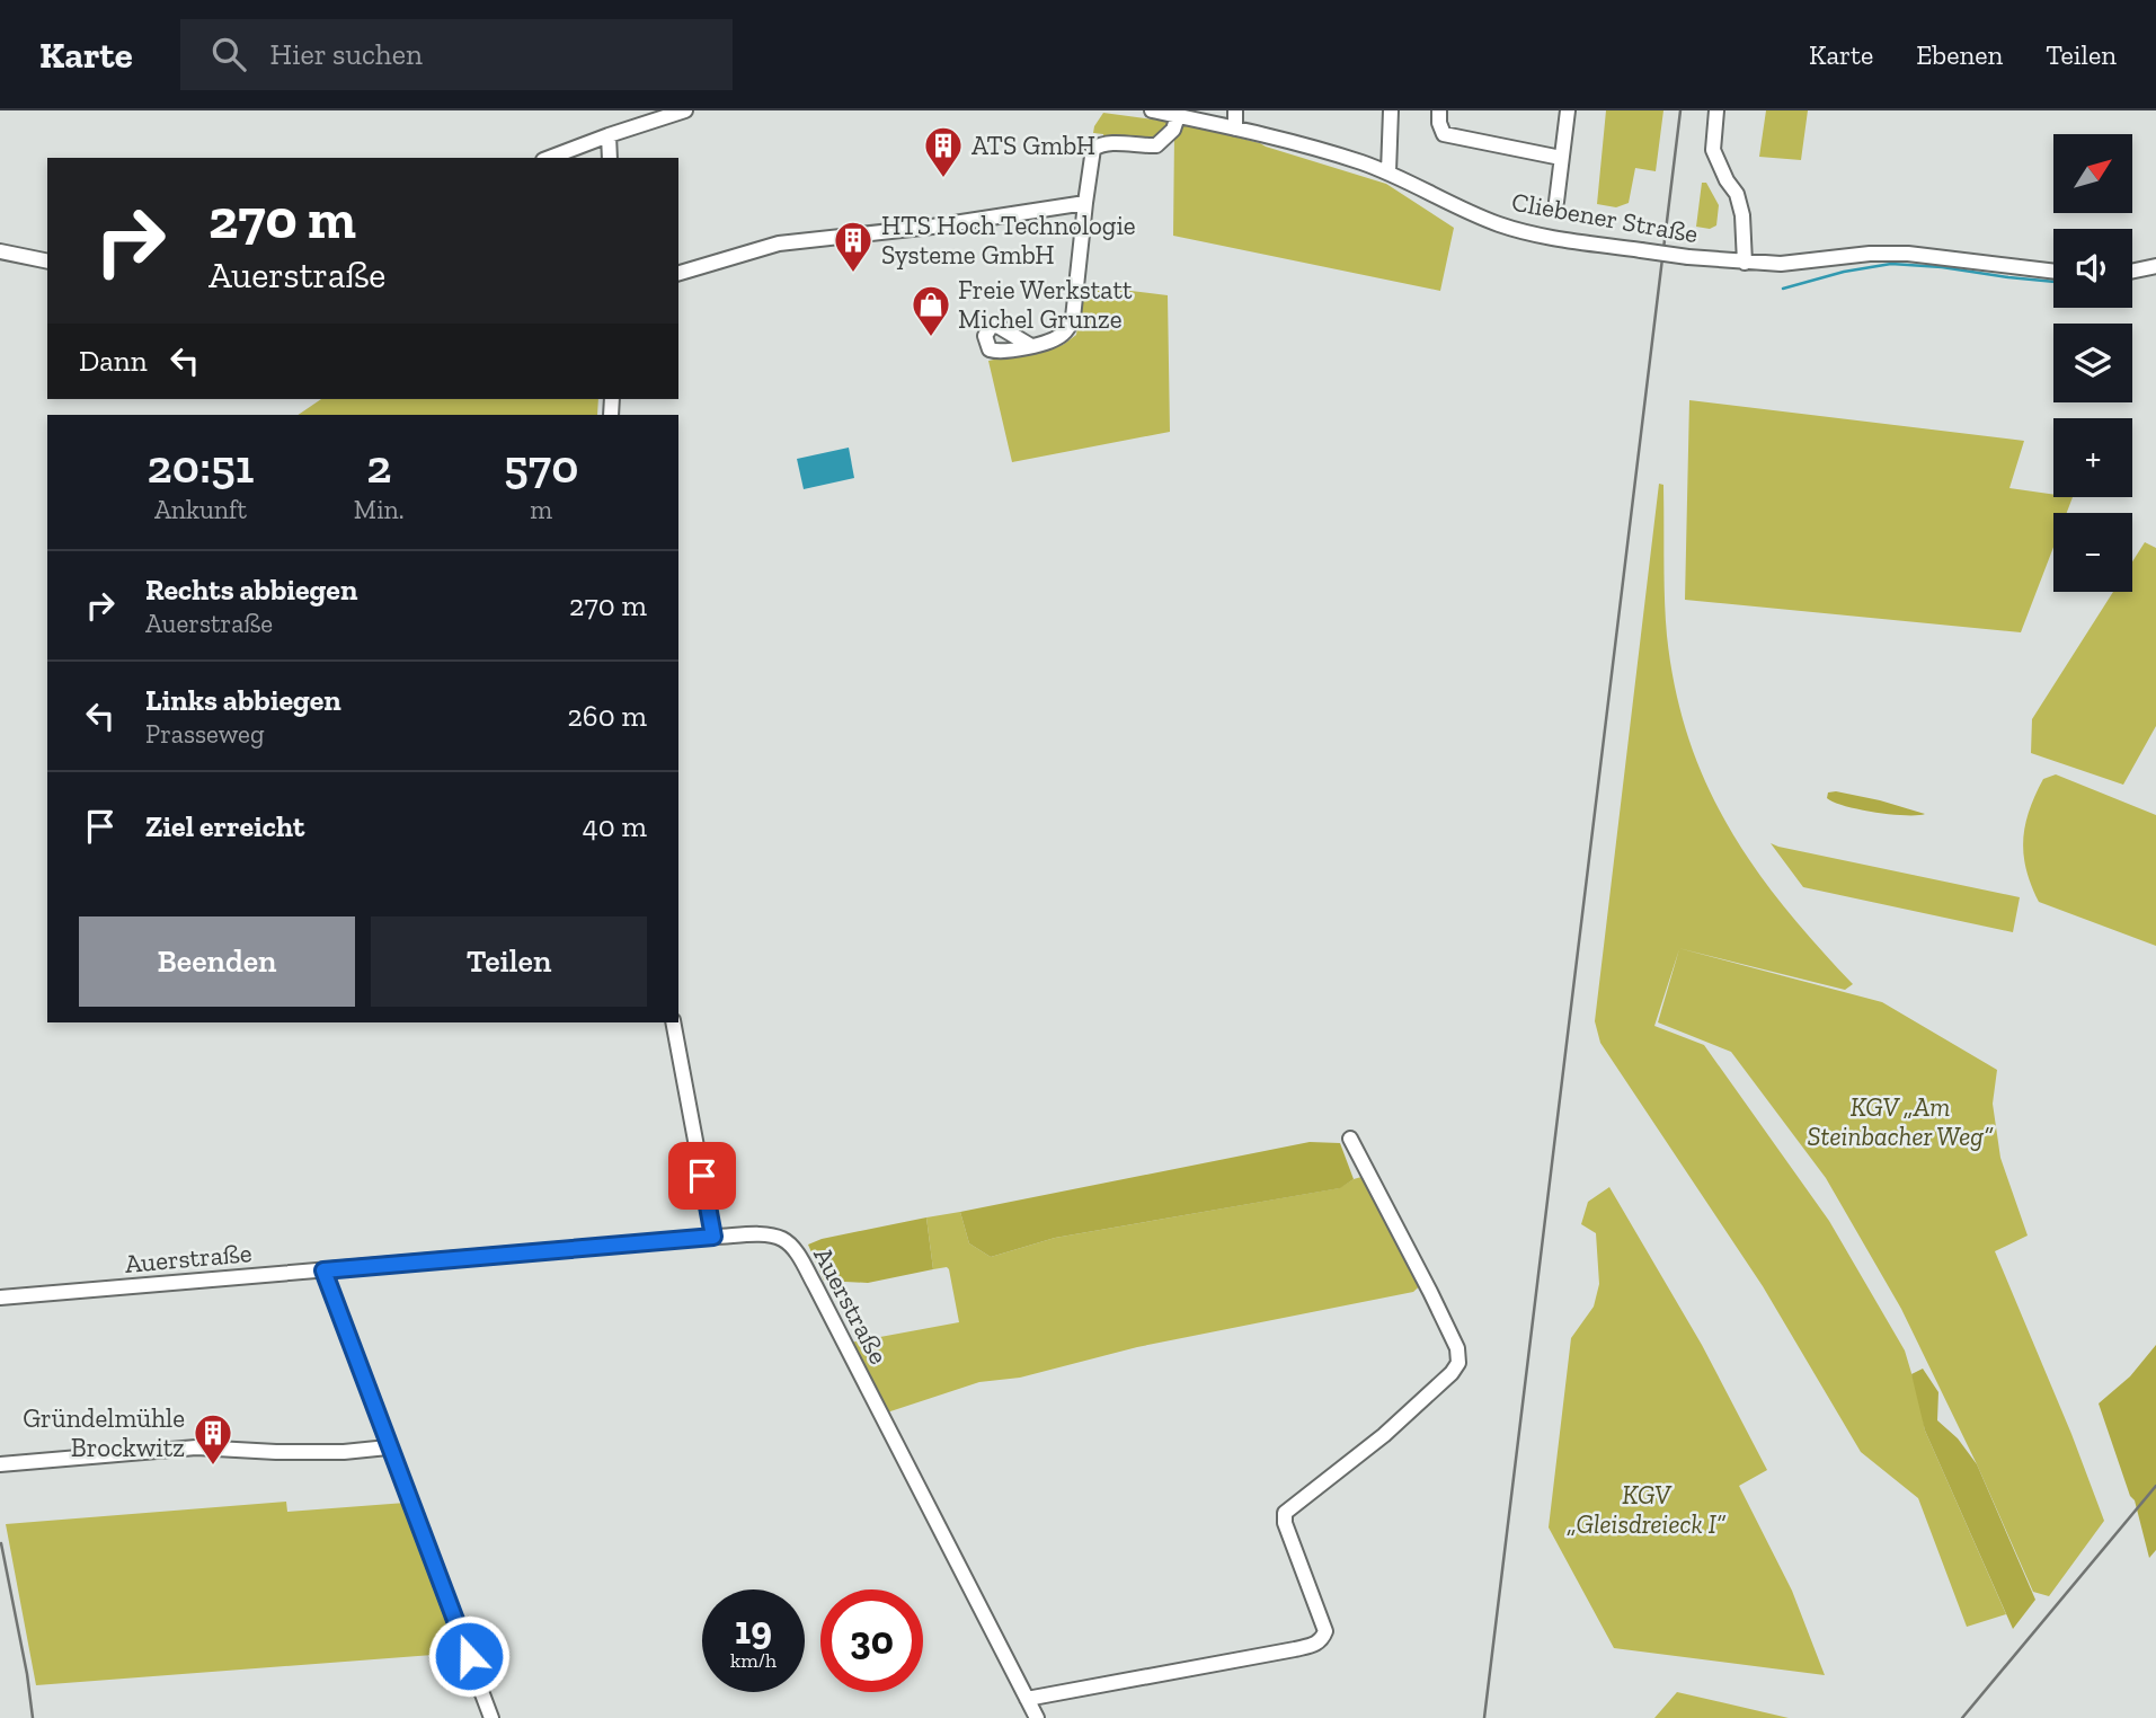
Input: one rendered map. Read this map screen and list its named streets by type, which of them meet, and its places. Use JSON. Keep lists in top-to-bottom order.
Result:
{
  "streets": {
    "street": ["Cliebener Straße", "Auerstraße"]
  },
  "parks": ["KGV „Am Steinbacher Weg“", "KGV „Gleisdreieck I“"],
  "places": {
    "building": ["ATS GmbH", "HTS Hoch Technologie Systeme GmbH", "Gründelmühle Brockwitz"],
    "shop": ["Freie Werkstatt Michel Grunze"]
  },
  "north": "top right",
  "page": {
    "header": "Karte",
    "search": "Hier suchen",
    "nav": ["Karte", "Ebenen", "Teilen"],
    "map_buttons": ["+", "−"],
    "turn": ["270 m", "Auerstraße"],
    "then": "Dann",
    "eta": [
      "20:51",
      "Ankunft",
      "2",
      "Min.",
      "570",
      "m"
    ],
    "list": [
      {
        "name": "Rechts abbiegen",
        "note": "Auerstraße",
        "value": "270 m"
      },
      {
        "name": "Links abbiegen",
        "note": "Prasseweg",
        "value": "260 m"
      },
      {
        "name": "Ziel erreicht",
        "value": "40 m"
      }
    ],
    "buttons": ["Beenden", "Teilen"],
    "speed": "19 km/h",
    "limit": "30"
  }
}
